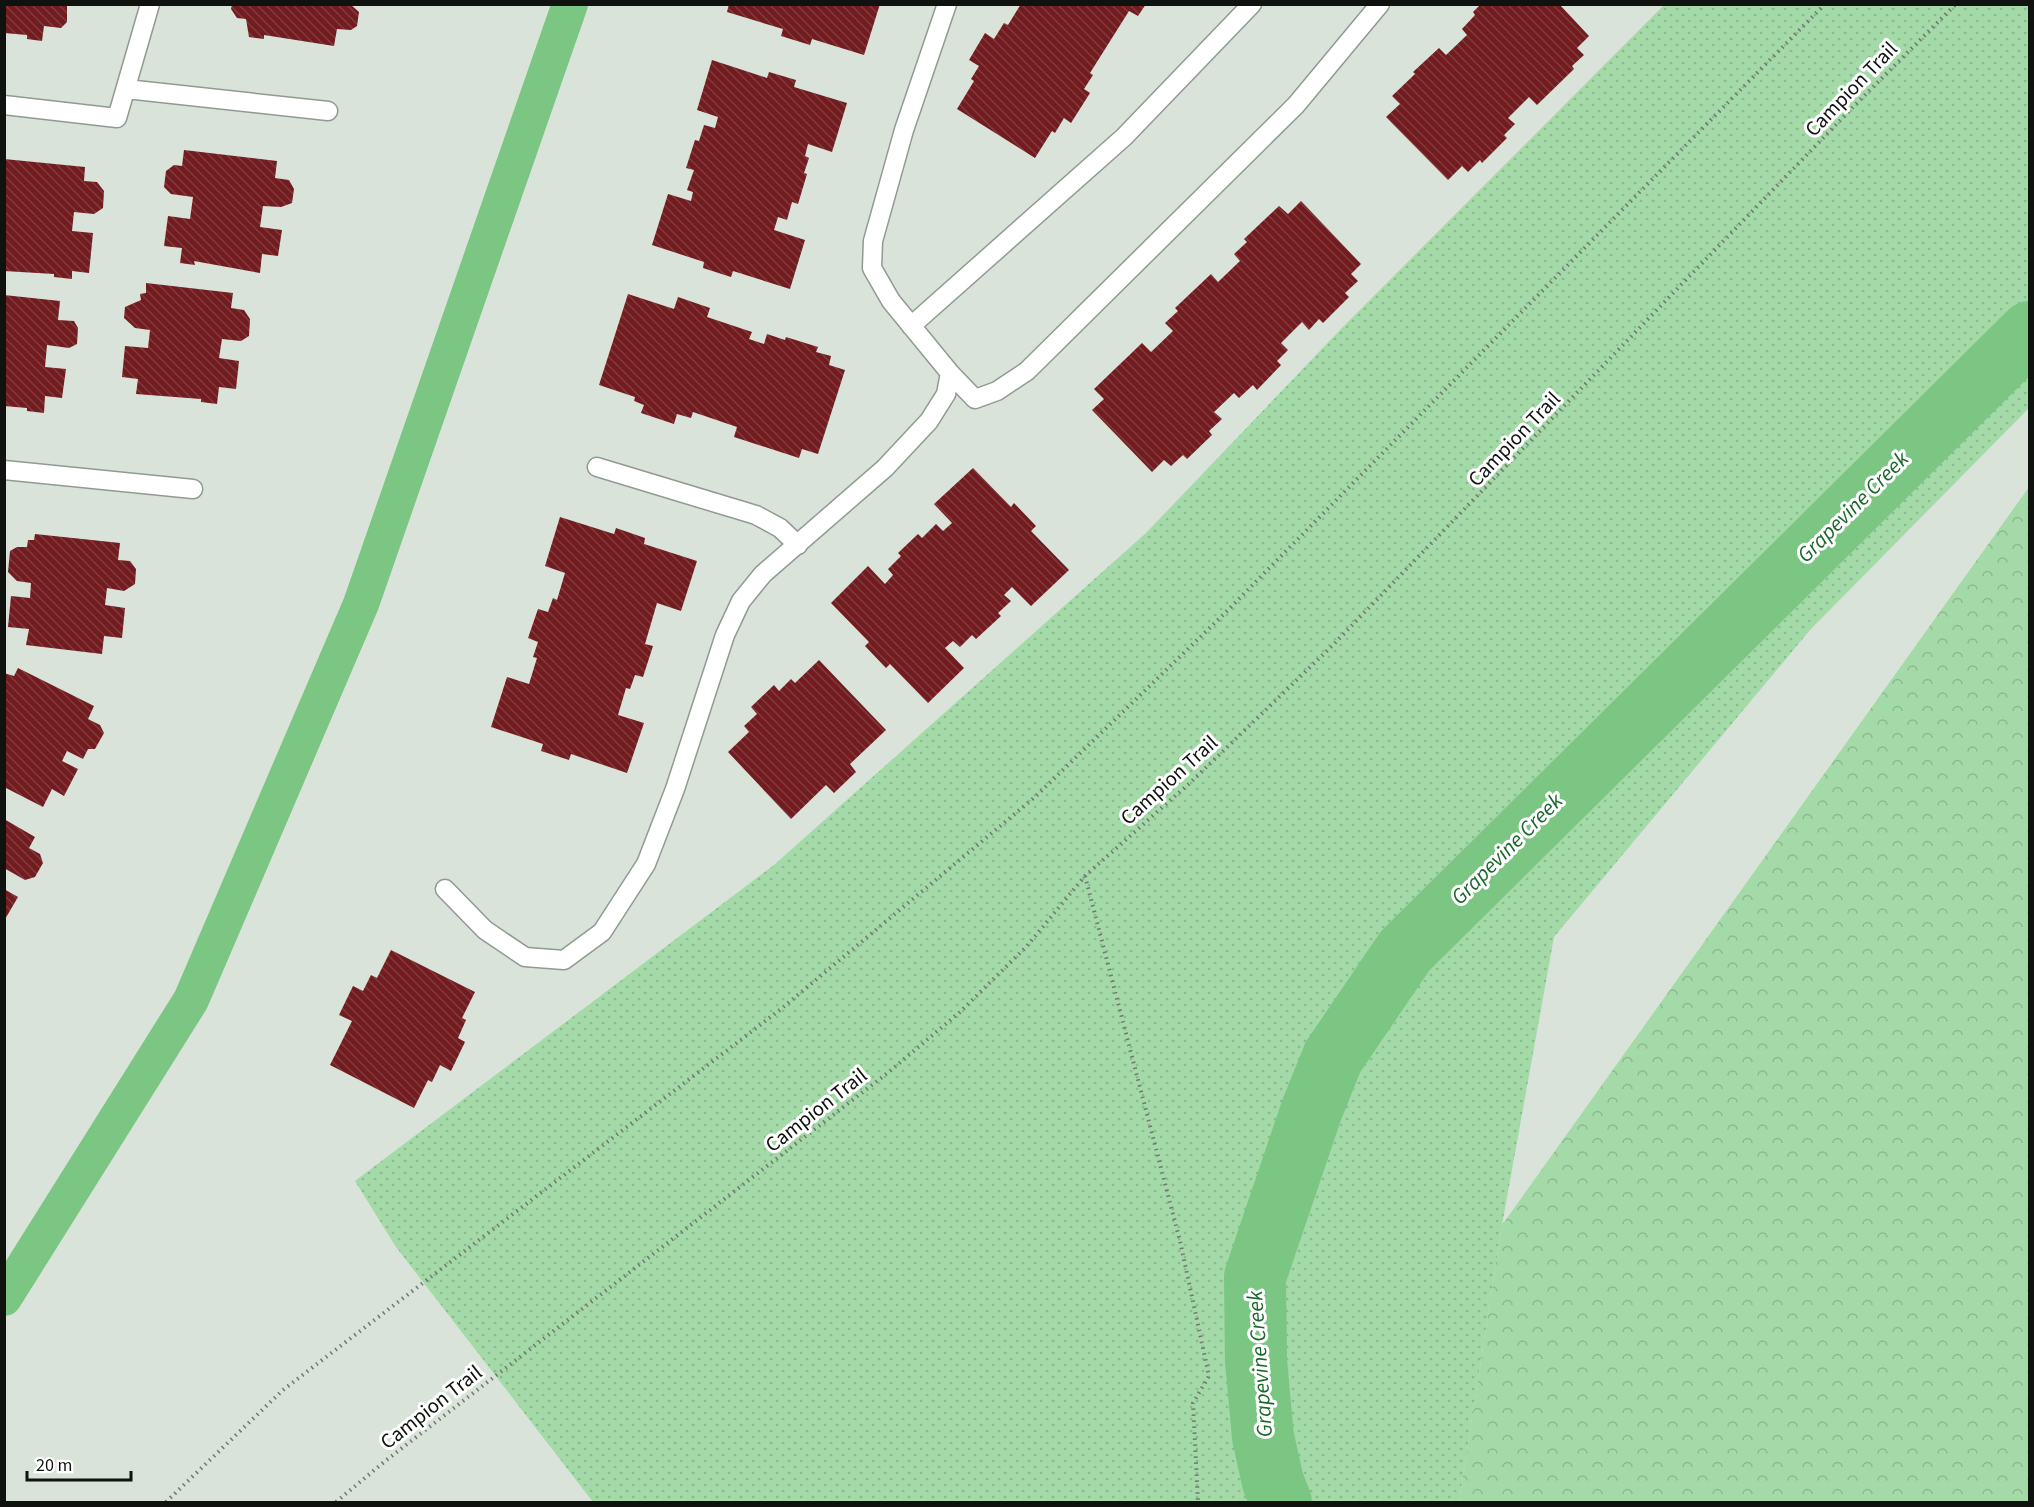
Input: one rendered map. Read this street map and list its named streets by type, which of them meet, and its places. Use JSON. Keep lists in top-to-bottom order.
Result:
{
  "streets": {
    "path": ["Campion Trail"]
  },
  "water": ["Grapevine Creek"],
  "scale_bar": "20 m"
}
